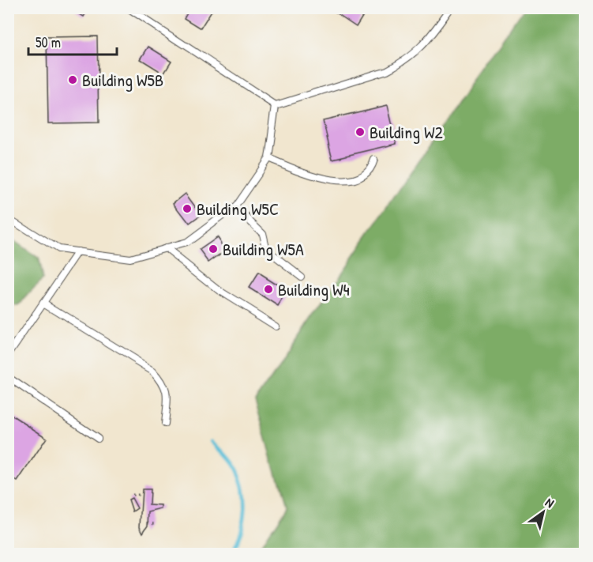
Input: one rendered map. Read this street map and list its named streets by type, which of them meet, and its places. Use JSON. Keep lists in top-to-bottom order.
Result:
{
  "places": [
    "Building W5B",
    "Building W2",
    "Building W5C",
    "Building W5A",
    "Building W4"
  ],
  "scale_bar": "50 m",
  "north": "top right"
}
